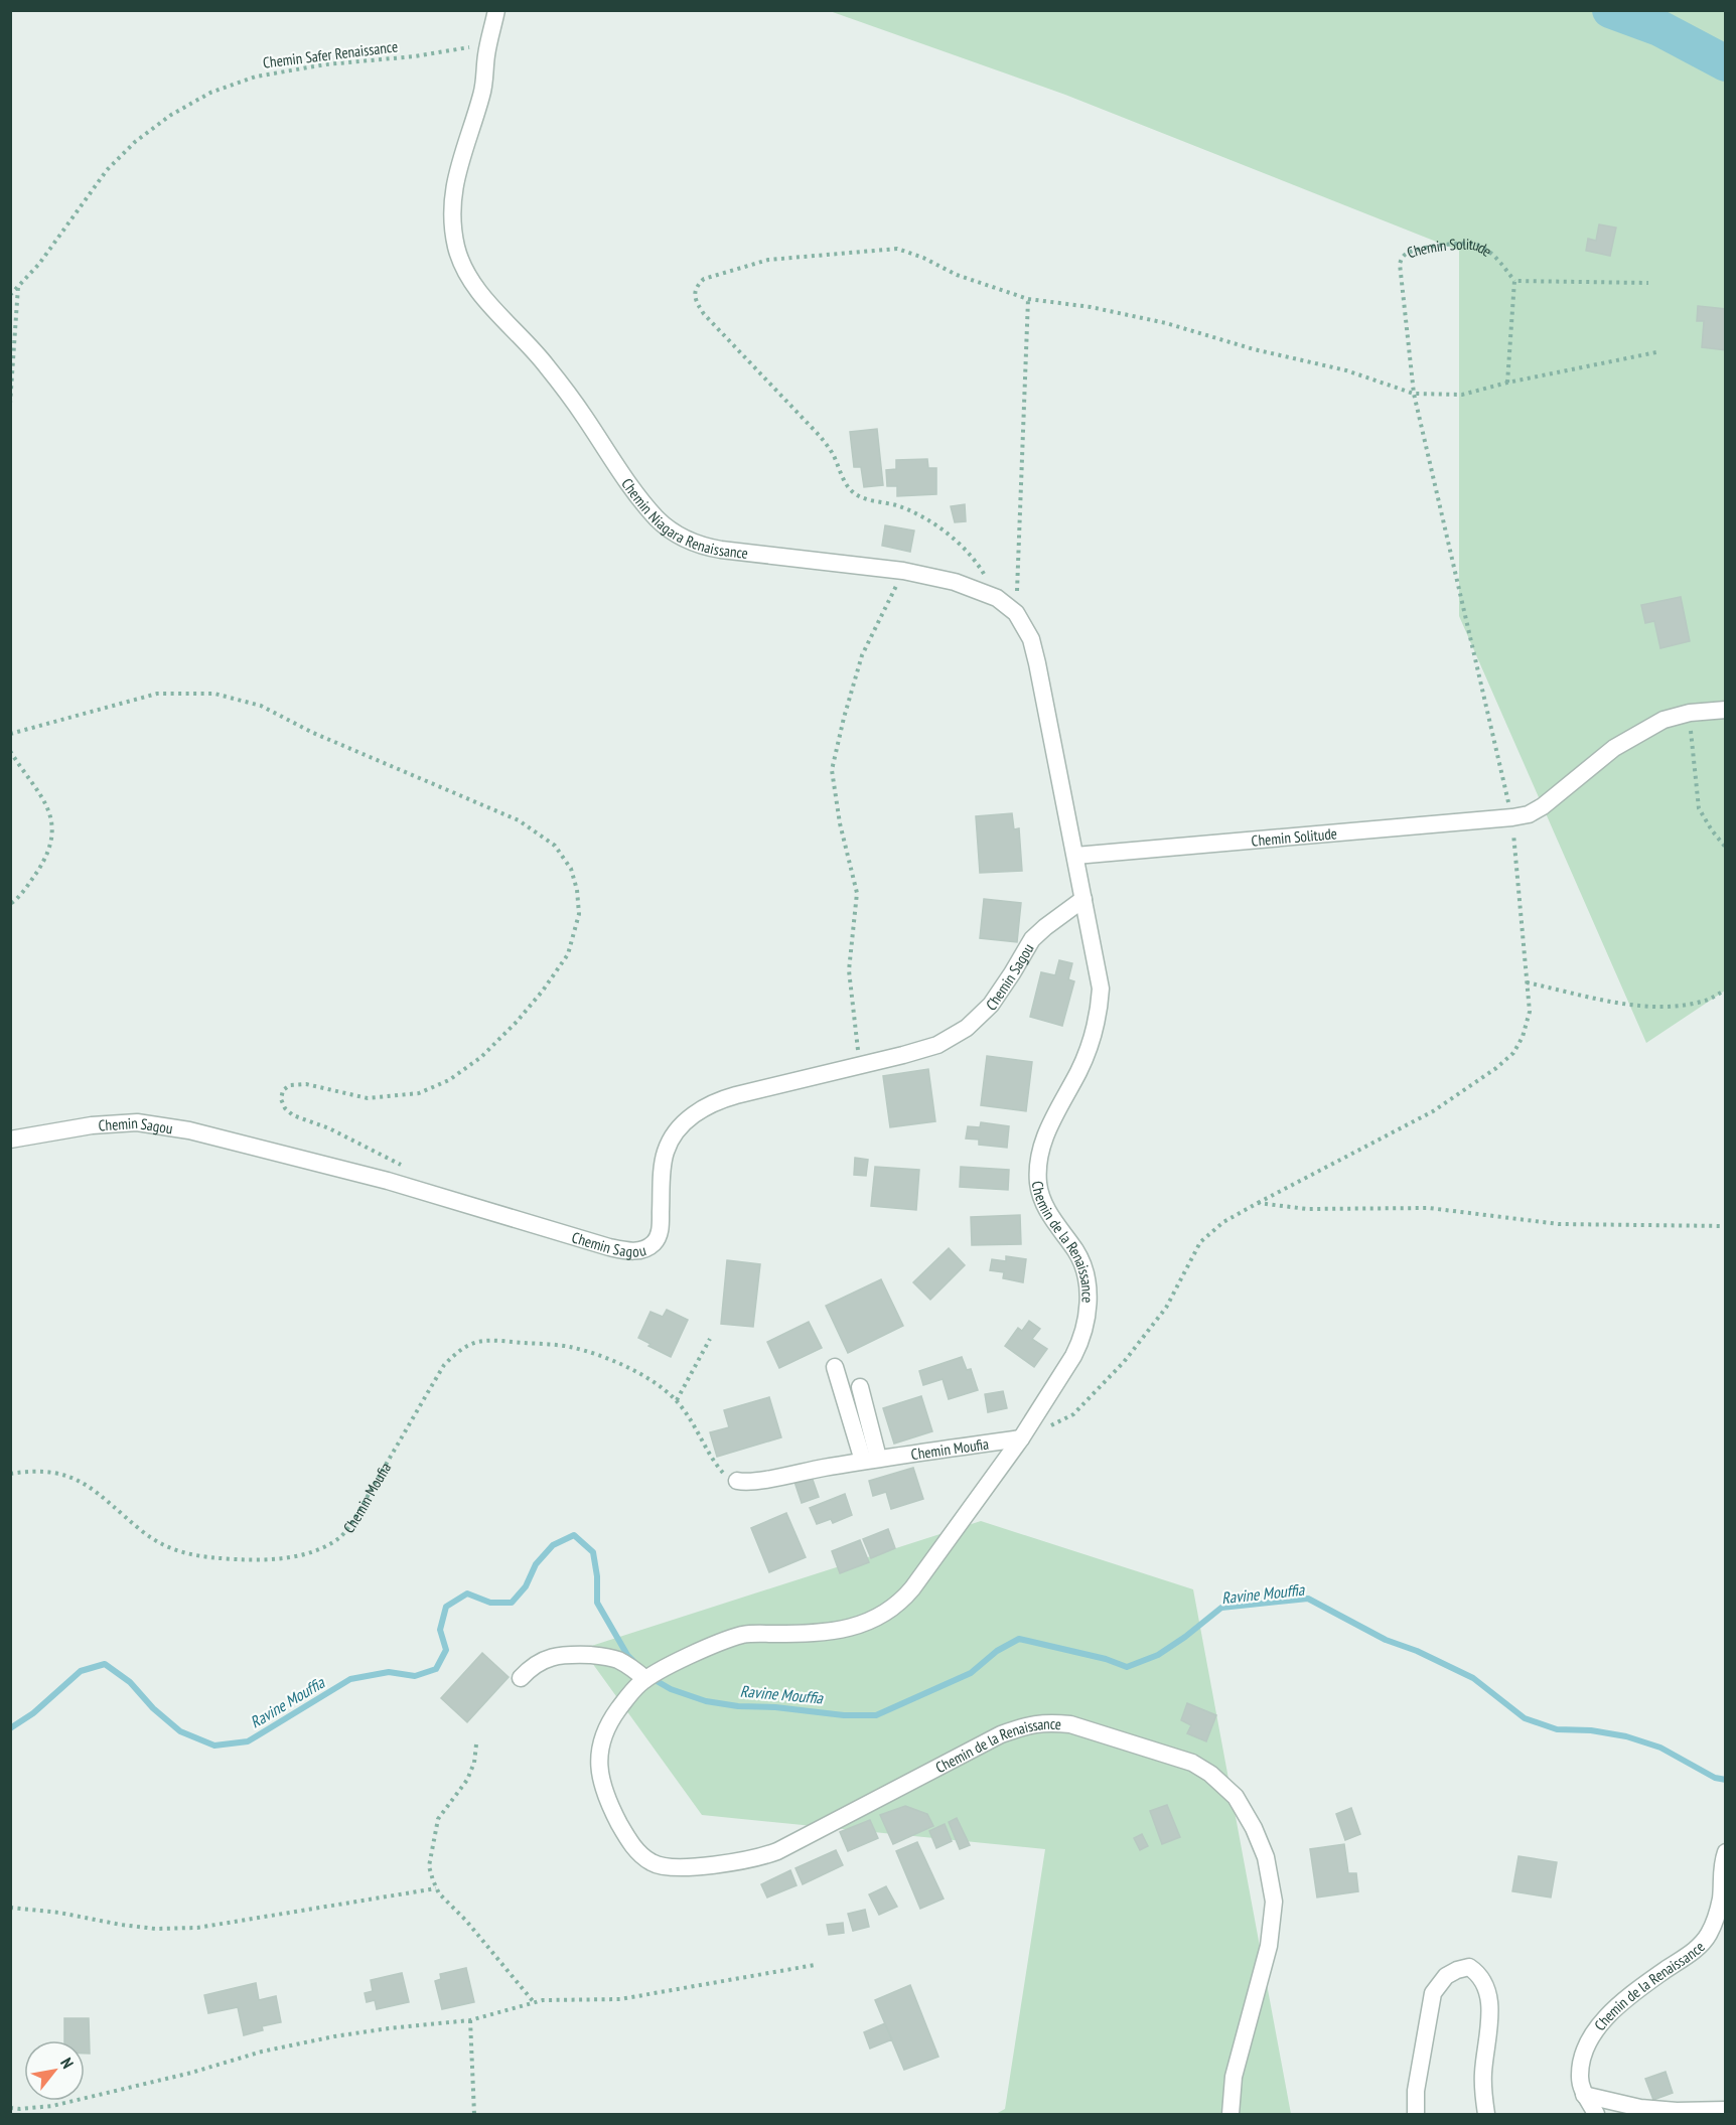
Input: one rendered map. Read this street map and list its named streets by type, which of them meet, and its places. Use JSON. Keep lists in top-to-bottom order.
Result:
{
  "streets": {
    "street": [
      "Chemin Solitude",
      "Chemin Niagara Renaissance",
      "Chemin Sagou",
      "Chemin de la Renaissance",
      "Chemin Moufia"
    ],
    "path": ["Chemin Safer Renaissance"]
  },
  "crossings": [
    ["Chemin Safer Renaissance", "Chemin Niagara Renaissance"],
    ["Chemin Solitude", "Chemin Niagara Renaissance"],
    ["Chemin Solitude", "Chemin de la Renaissance"],
    ["Chemin Niagara Renaissance", "Chemin de la Renaissance"],
    ["Chemin Sagou", "Chemin de la Renaissance"],
    ["Chemin de la Renaissance", "Chemin Moufia"]
  ],
  "water": ["Ravine Mouffia"],
  "north": "top right"
}
